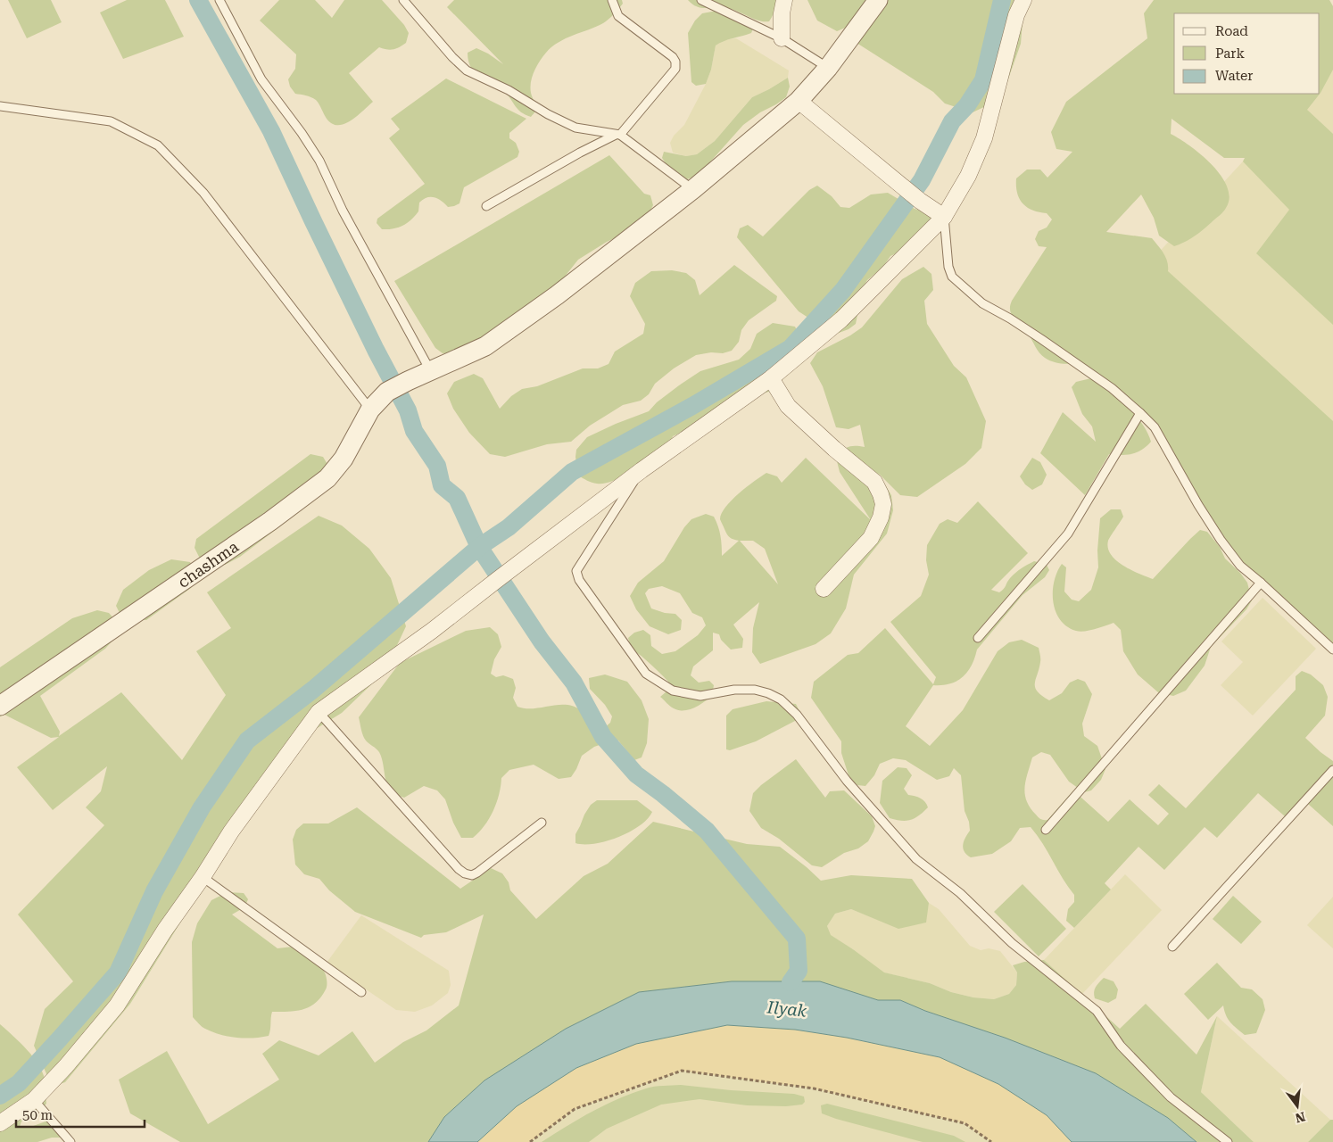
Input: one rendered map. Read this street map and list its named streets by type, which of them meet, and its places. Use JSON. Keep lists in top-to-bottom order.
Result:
{
  "streets": {
    "street": ["сhashma"]
  },
  "water": ["Ilyak"],
  "legend": ["Road", "Park", "Water"],
  "scale_bar": "50 m",
  "north": "bottom"
}
